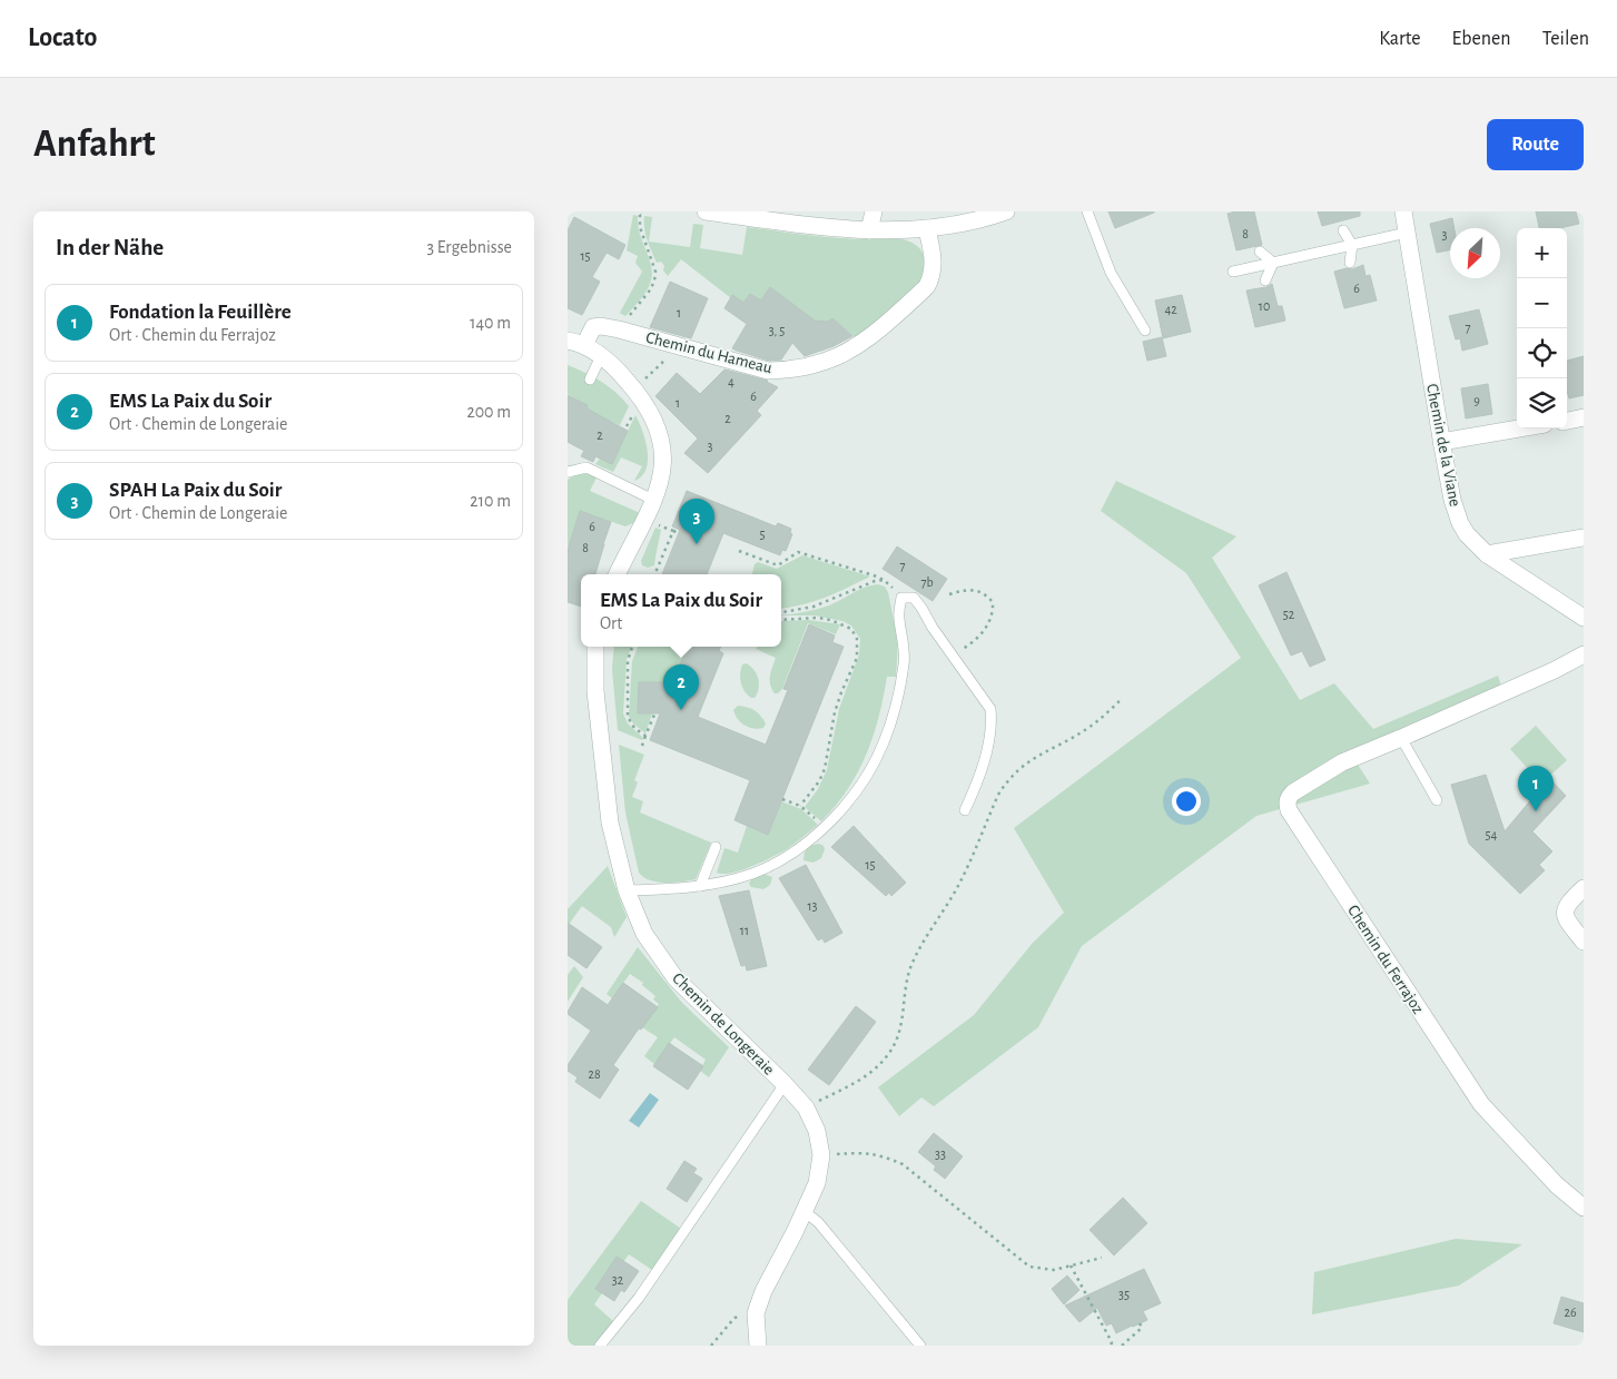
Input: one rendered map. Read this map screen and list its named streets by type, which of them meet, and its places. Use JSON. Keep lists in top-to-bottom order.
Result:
{
  "streets": {
    "street": [
      "Chemin du Hameau",
      "Chemin de la Viane",
      "Chemin du Ferrajoz",
      "Chemin de Longeraie"
    ]
  },
  "house_numbers": [
    "8",
    "3",
    "15",
    "6",
    "10",
    "42",
    "1",
    "7",
    "3, 5",
    "4",
    "6",
    "9",
    "1",
    "2",
    "2",
    "3",
    "6",
    "5",
    "8",
    "7",
    "7b",
    "52",
    "54",
    "15",
    "13",
    "11",
    "28",
    "33",
    "32",
    "35",
    "26"
  ],
  "north": "bottom left",
  "page": {
    "header": "Locato",
    "nav": ["Karte", "Ebenen", "Teilen"],
    "buttons": "Route",
    "title": "Anfahrt",
    "heading": ["In der Nähe", "3 Ergebnisse"],
    "map_buttons": ["+", "−"],
    "list": [
      {
        "mark": "1",
        "name": "Fondation la Feuillère",
        "note": "Ort · Chemin du Ferrajoz",
        "value": "140 m"
      },
      {
        "mark": "2",
        "name": "EMS La Paix du Soir",
        "note": "Ort · Chemin de Longeraie",
        "value": "200 m"
      },
      {
        "mark": "3",
        "name": "SPAH La Paix du Soir",
        "note": "Ort · Chemin de Longeraie",
        "value": "210 m"
      }
    ],
    "pins": ["3", "2", "1"],
    "popup": ["EMS La Paix du Soir", "Ort"]
  }
}
